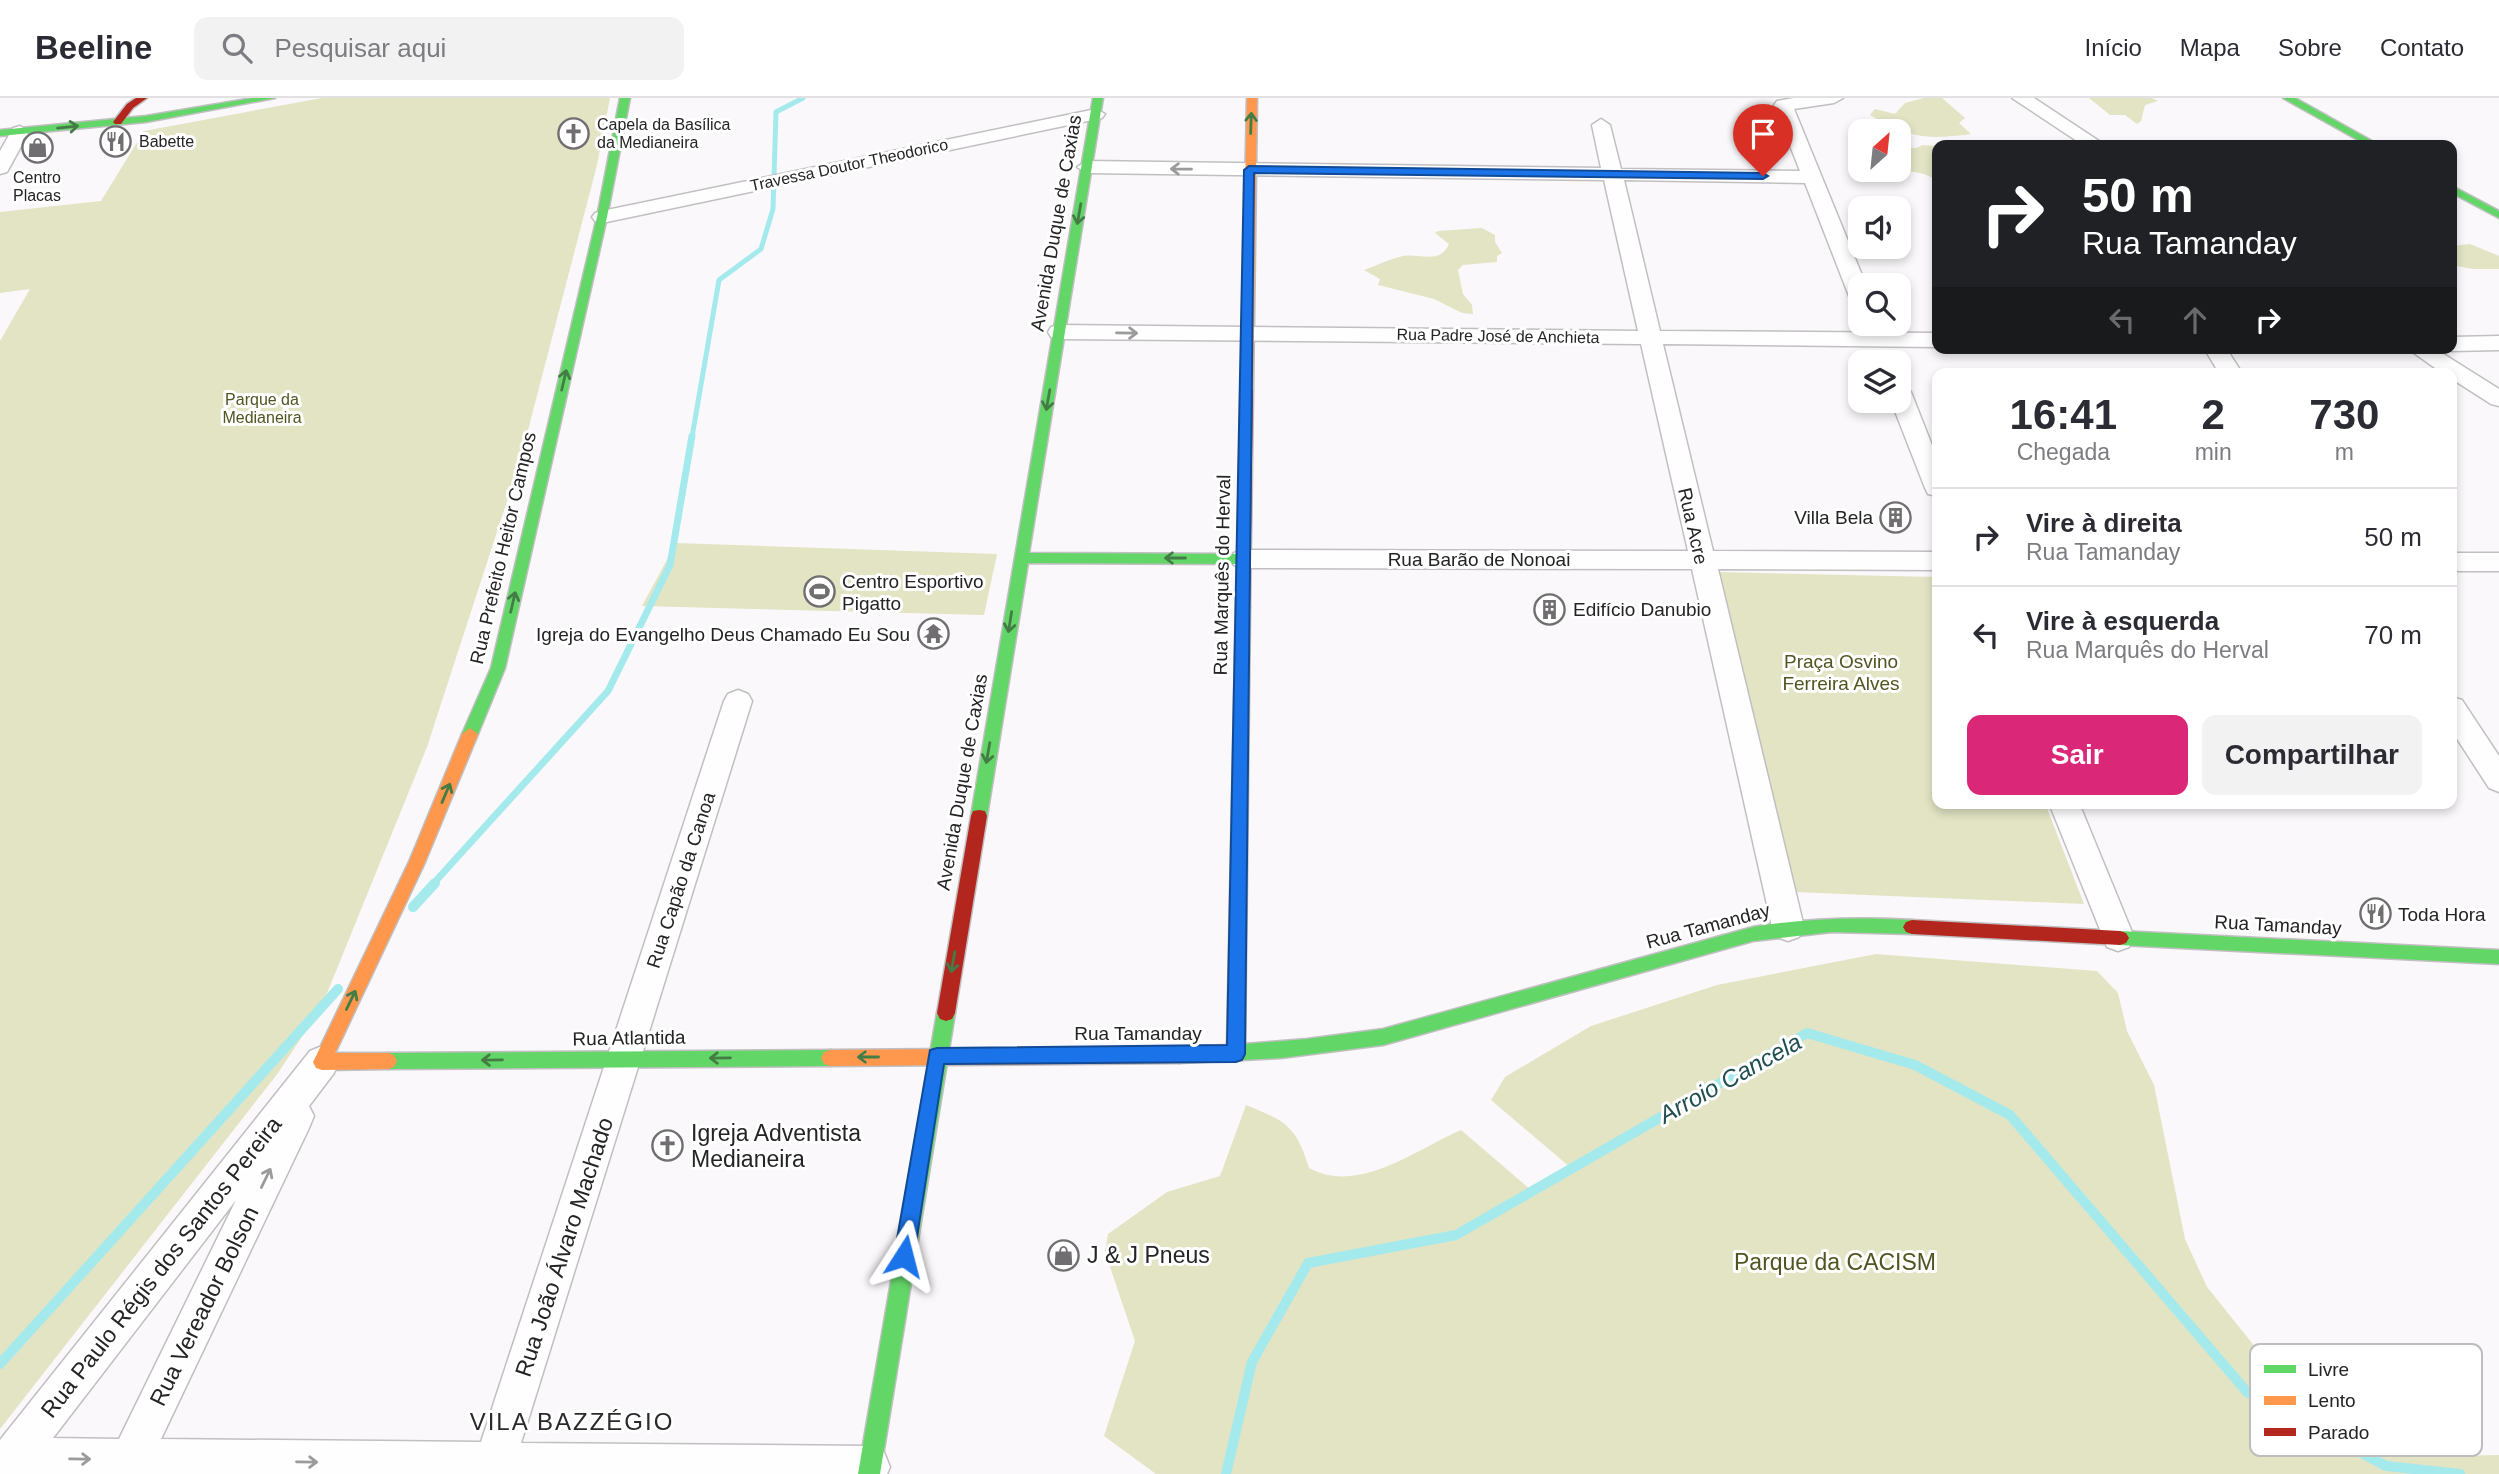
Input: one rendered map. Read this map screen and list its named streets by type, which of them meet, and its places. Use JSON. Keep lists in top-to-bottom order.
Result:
{
  "streets": {
    "street": [
      "Travessa Doutor Theodorico",
      "Avenida Duque de Caxias",
      "Rua Padre José de Anchieta",
      "Rua Acre",
      "Rua Prefeito Heitor Campos",
      "Rua Barão de Nonoai",
      "Rua Marquês do Herval",
      "Rua Capão da Canoa",
      "Rua Tamanday",
      "Rua Atlantida",
      "Rua João Álvaro Machado",
      "Rua Paulo Régis dos Santos Pereira",
      "Rua Vereador Bolson"
    ]
  },
  "crossings": [
    ["Travessa Doutor Theodorico", "Avenida Duque de Caxias"],
    ["Travessa Doutor Theodorico", "Rua Prefeito Heitor Campos"],
    ["Avenida Duque de Caxias", "Rua Padre José de Anchieta"],
    ["Avenida Duque de Caxias", "Rua Barão de Nonoai"],
    ["Avenida Duque de Caxias", "Rua Tamanday"],
    ["Avenida Duque de Caxias", "Rua Atlantida"],
    ["Rua Padre José de Anchieta", "Rua Acre"],
    ["Rua Padre José de Anchieta", "Rua Marquês do Herval"],
    ["Rua Acre", "Rua Barão de Nonoai"],
    ["Rua Acre", "Rua Tamanday"],
    ["Rua Prefeito Heitor Campos", "Rua Atlantida"],
    ["Rua Prefeito Heitor Campos", "Rua Paulo Régis dos Santos Pereira"],
    ["Rua Prefeito Heitor Campos", "Rua Vereador Bolson"],
    ["Rua Barão de Nonoai", "Rua Marquês do Herval"],
    ["Rua Marquês do Herval", "Rua Tamanday"],
    ["Rua Capão da Canoa", "Rua Atlantida"],
    ["Rua Capão da Canoa", "Rua João Álvaro Machado"],
    ["Rua Tamanday", "Rua Atlantida"],
    ["Rua Atlantida", "Rua João Álvaro Machado"],
    ["Rua Atlantida", "Rua Paulo Régis dos Santos Pereira"],
    ["Rua Atlantida", "Rua Vereador Bolson"],
    ["Rua Paulo Régis dos Santos Pereira", "Rua Vereador Bolson"]
  ],
  "one_way": [
    "Avenida Duque de Caxias",
    "Rua Prefeito Heitor Campos",
    "Rua Atlantida",
    "Rua Vereador Bolson"
  ],
  "districts": ["VILA BAZZÉGIO"],
  "water": ["Arroio Cancela"],
  "parks": ["Parque da Medianeira", "Praça Osvino Ferreira Alves", "Parque da CACISM"],
  "places": {
    "church": ["Capela da Basílica da Medianeira", "Igreja Adventista Medianeira"],
    "restaurant": ["Babette", "Toda Hora"],
    "shop": ["Centro Placas", "J & J Pneus"],
    "building": ["Villa Bela", "Edifício Danubio"],
    "sports": ["Centro Esportivo Pigatto"],
    "temple": ["Igreja do Evangelho Deus Chamado Eu Sou"]
  },
  "legend": ["Livre", "Lento", "Parado"],
  "north": "top right",
  "page": {
    "header": "Beeline",
    "search": "Pesquisar aqui",
    "nav": [
      "Início",
      "Mapa",
      "Sobre",
      "Contato"
    ],
    "turn": ["50 m", "Rua Tamanday"],
    "eta": [
      "16:41",
      "Chegada",
      "2",
      "min",
      "730",
      "m"
    ],
    "list": [
      {
        "name": "Vire à direita",
        "note": "Rua Tamanday",
        "value": "50 m"
      },
      {
        "name": "Vire à esquerda",
        "note": "Rua Marquês do Herval",
        "value": "70 m"
      }
    ],
    "buttons": ["Sair", "Compartilhar"]
  }
}
